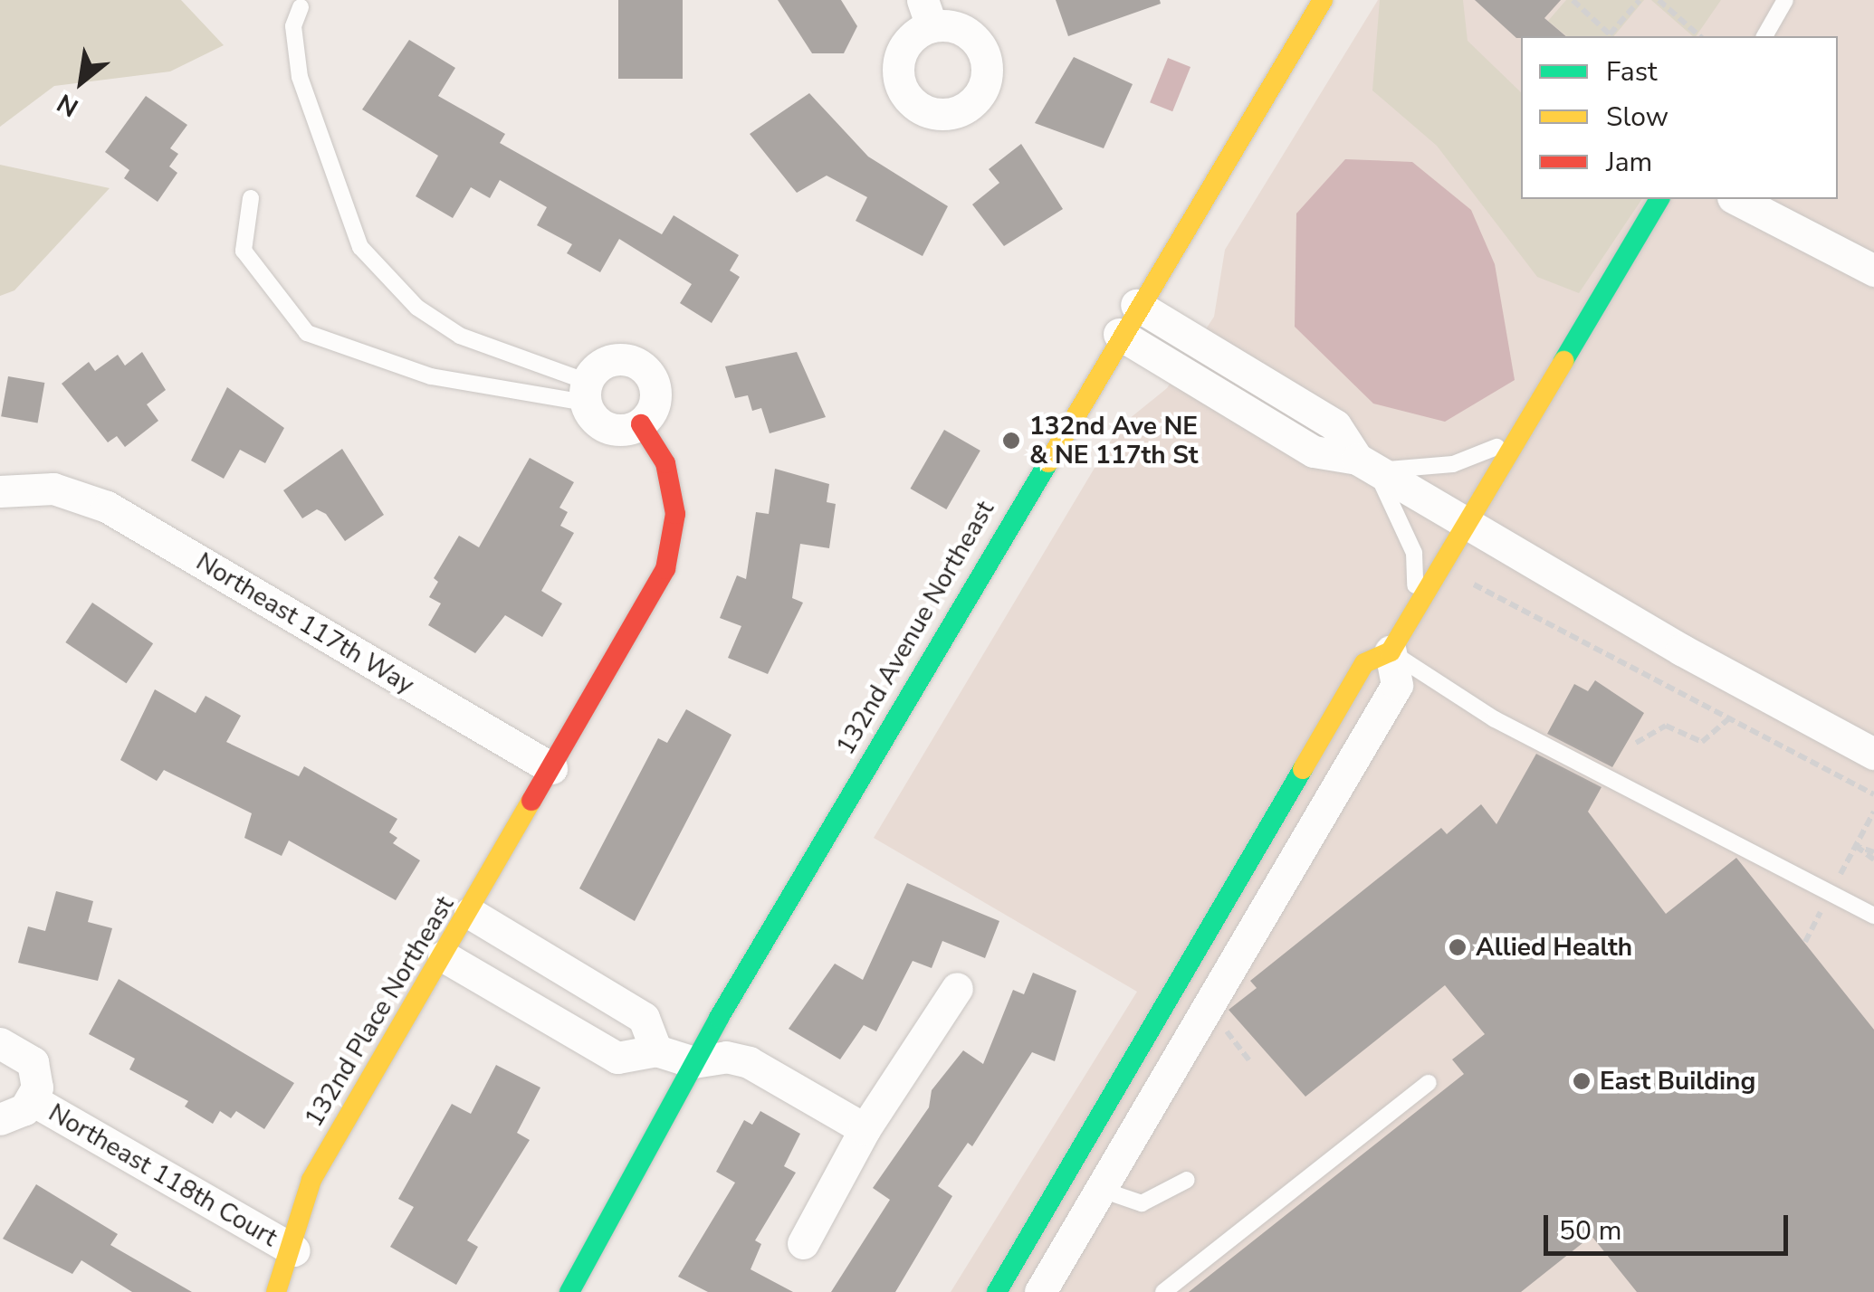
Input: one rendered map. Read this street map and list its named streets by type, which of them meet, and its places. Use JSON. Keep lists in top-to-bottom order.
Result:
{
  "streets": {
    "street": [
      "Northeast 117th Way",
      "132nd Avenue Northeast",
      "132nd Place Northeast",
      "Northeast 118th Court"
    ]
  },
  "crossings": [
    ["Northeast 117th Way", "132nd Place Northeast"],
    ["132nd Place Northeast", "Northeast 118th Court"]
  ],
  "places": ["132nd Ave NE & NE 117th St", "Allied Health", "East Building"],
  "legend": ["Fast", "Slow", "Jam"],
  "scale_bar": "50 m",
  "north": "bottom left"
}
